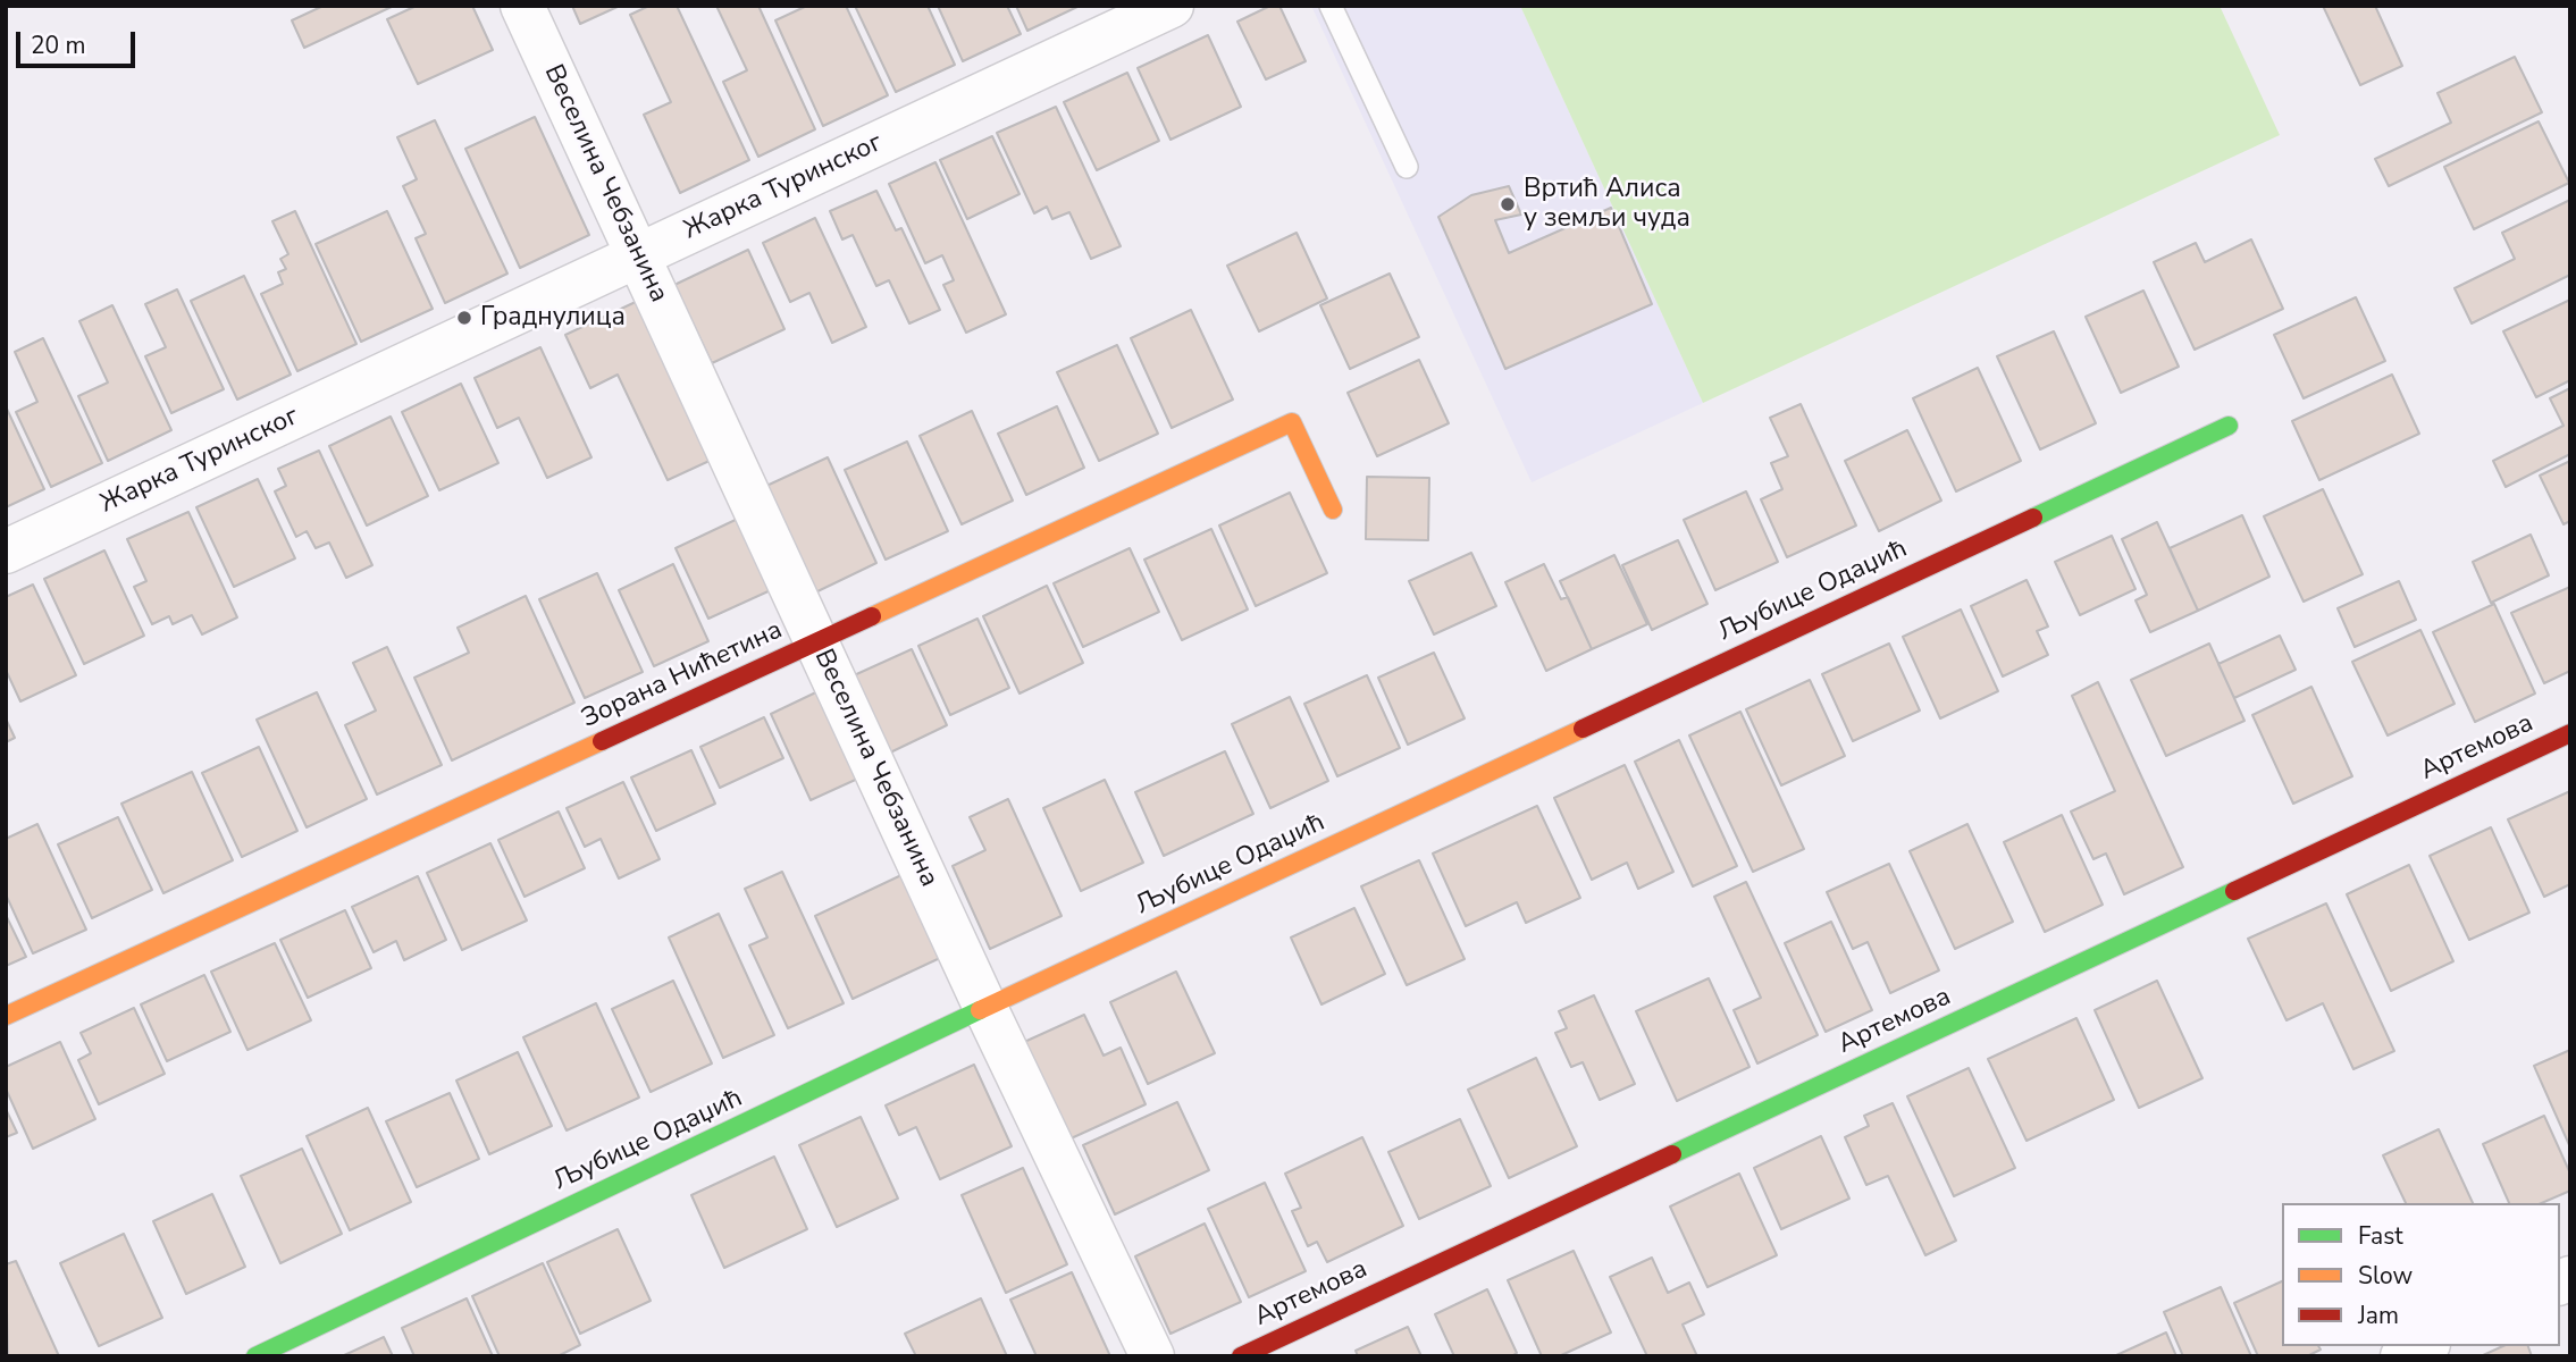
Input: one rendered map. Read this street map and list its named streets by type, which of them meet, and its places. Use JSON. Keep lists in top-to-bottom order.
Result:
{
  "streets": {
    "street": [
      "Веселина Чебзанина",
      "Жарка Туринског",
      "Љубице Одаџић",
      "Зорана Нићетина",
      "Артемова"
    ]
  },
  "crossings": [
    ["Веселина Чебзанина", "Жарка Туринског"],
    ["Веселина Чебзанина", "Љубице Одаџић"],
    ["Веселина Чебзанина", "Зорана Нићетина"]
  ],
  "places": ["Вртић Алиса у земљи чуда", "Граднулица"],
  "legend": ["Fast", "Slow", "Jam"],
  "scale_bar": "20 m"
}
